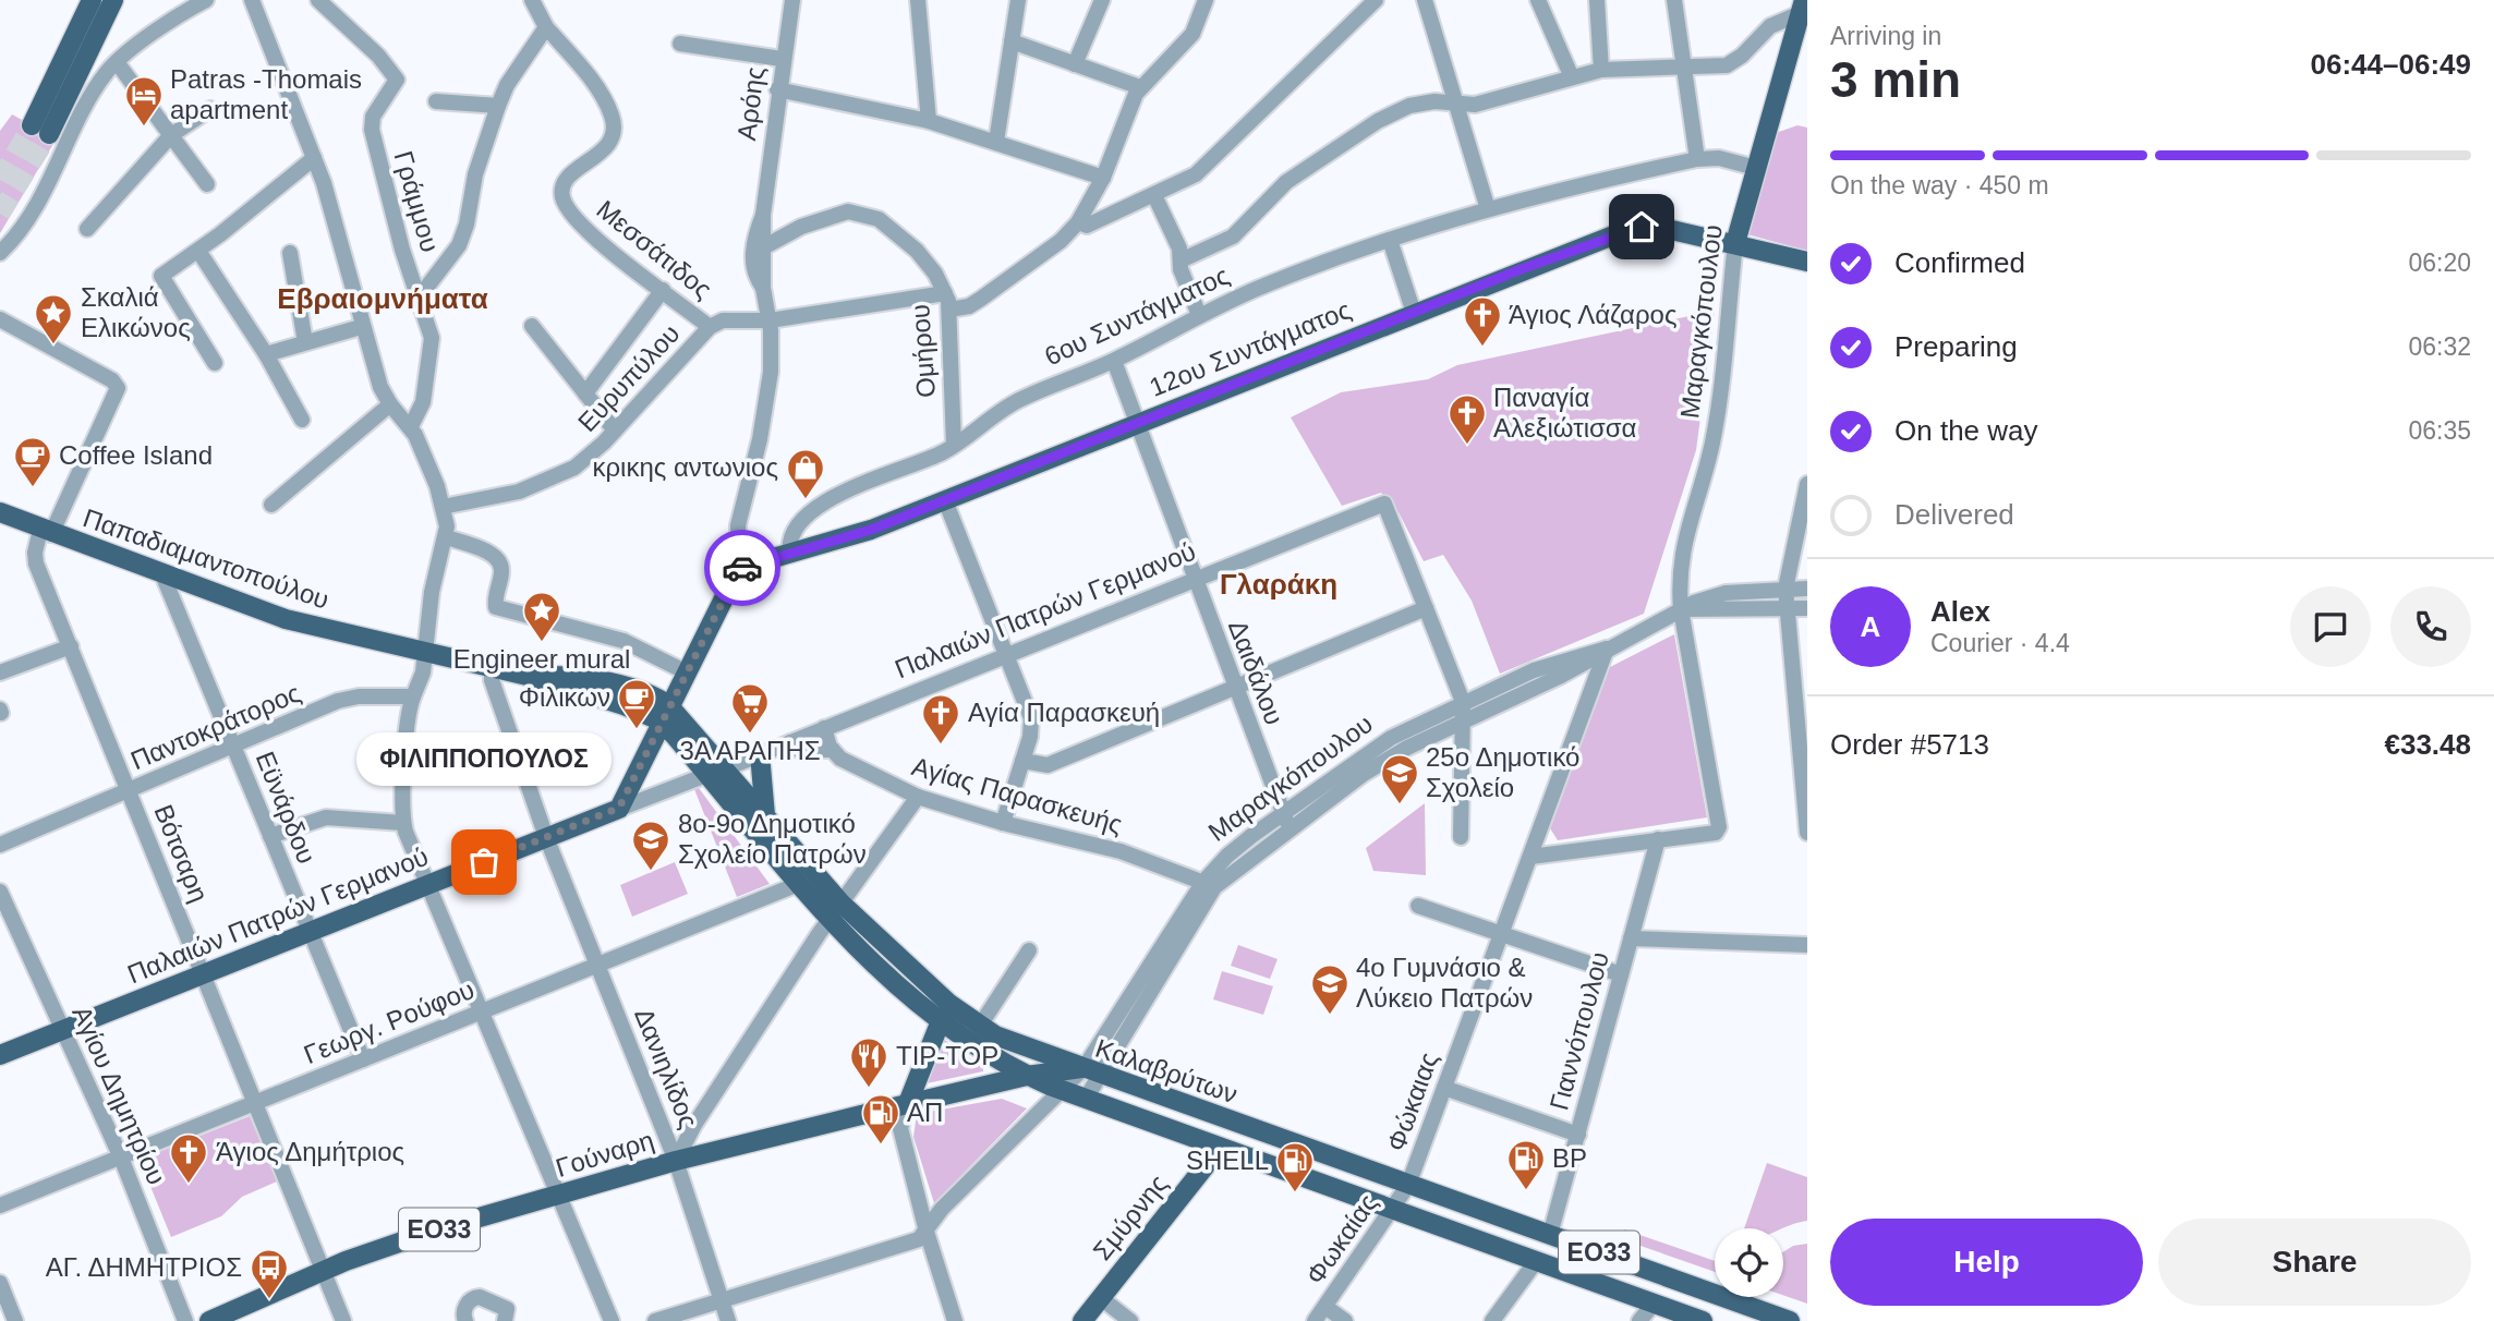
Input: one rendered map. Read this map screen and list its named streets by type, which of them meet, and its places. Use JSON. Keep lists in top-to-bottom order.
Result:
{
  "streets": {
    "main road": [
      "Μαραγκόπουλου",
      "12ου Συντάγματος",
      "Παπαδιαμαντοπούλου",
      "Παλαιών Πατρών Γερμανού",
      "Καλαβρύτων",
      "Γούναρη",
      "Σμύρνης",
      "ΕΟ33"
    ],
    "street": [
      "Αρόης",
      "Γράμμου",
      "Μεσσάτιδος",
      "6ου Συντάγματος",
      "Ομήρου",
      "Ευρυπύλου",
      "Δαιδάλου",
      "Παντοκράτορος",
      "Αγίας Παρασκευής",
      "Εϋνάρδου",
      "Βότσαρη",
      "Γεωργ. Ρούφου",
      "Γιαννόπουλου",
      "Δανιηλίδος",
      "Αγίου Δημητρίου",
      "Φώκαιας",
      "Φωκαίας"
    ]
  },
  "crossings": [
    ["Αρόης", "Ομήρου"],
    ["Αρόης", "Ευρυπύλου"],
    ["Μεσσάτιδος", "Ευρυπύλου"],
    ["6ου Συντάγματος", "Μαραγκόπουλου"],
    ["6ου Συντάγματος", "12ου Συντάγματος"],
    ["6ου Συντάγματος", "Ομήρου"],
    ["6ου Συντάγματος", "Δαιδάλου"],
    ["Μαραγκόπουλου", "12ου Συντάγματος"],
    ["Μαραγκόπουλου", "Δαιδάλου"],
    ["Μαραγκόπουλου", "Αγίας Παρασκευής"],
    ["Μαραγκόπουλου", "Καλαβρύτων"],
    ["Μαραγκόπουλου", "Φώκαιας"],
    ["12ου Συντάγματος", "Δαιδάλου"],
    ["Ομήρου", "Ευρυπύλου"],
    ["Παπαδιαμαντοπούλου", "Εϋνάρδου"],
    ["Παπαδιαμαντοπούλου", "Βότσαρη"],
    ["Παπαδιαμαντοπούλου", "Δανιηλίδος"],
    ["Παλαιών Πατρών Γερμανού", "Δαιδάλου"],
    ["Παλαιών Πατρών Γερμανού", "Εϋνάρδου"],
    ["Παλαιών Πατρών Γερμανού", "Βότσαρη"],
    ["Παλαιών Πατρών Γερμανού", "Δανιηλίδος"],
    ["Παλαιών Πατρών Γερμανού", "Αγίου Δημητρίου"],
    ["Παντοκράτορος", "Εϋνάρδου"],
    ["Παντοκράτορος", "Βότσαρη"],
    ["Εϋνάρδου", "Γεωργ. Ρούφου"],
    ["Βότσαρη", "Γεωργ. Ρούφου"],
    ["Βότσαρη", "Γούναρη"],
    ["Γεωργ. Ρούφου", "Δανιηλίδος"],
    ["Γεωργ. Ρούφου", "Αγίου Δημητρίου"],
    ["Γιαννόπουλου", "Καλαβρύτων"],
    ["Δανιηλίδος", "Γούναρη"],
    ["Καλαβρύτων", "Φώκαιας"],
    ["Καλαβρύτων", "Γούναρη"],
    ["Καλαβρύτων", "Σμύρνης"],
    ["Καλαβρύτων", "Φωκαίας"],
    ["Φώκαιας", "Φωκαίας"]
  ],
  "districts": ["Εβραιομνήματα", "Γλαράκη"],
  "places": {
    "hotel": ["Patras -Thomais apartment"],
    "place": ["Σκαλιά Ελικώνος", "Engineer mural"],
    "church": [
      "Άγιος Λάζαρος",
      "Παναγία Αλεξιώτισσα",
      "Αγία Παρασκευή",
      "Άγιος Δημήτριος"
    ],
    "cafe": ["Coffee Island", "Φιλικων"],
    "shop": ["κρικης αντωνιος"],
    "supermarket": ["3Α ΑΡΑΠΗΣ"],
    "school or university": ["25ο Δημοτικό Σχολείο", "8o-9ο Δημοτικό Σχολείο Πατρών", "4ο Γυμνάσιο & Λύκειο Πατρών"],
    "other": ["ΦΙΛΙΠΠΟΠΟΥΛΟΣ"],
    "restaurant": ["TIP-TOP"],
    "fuel station": ["ΑΠ", "BP", "SHELL"],
    "bus stop": ["ΑΓ. ΔΗΜΗΤΡΙΟΣ"]
  },
  "page": {
    "heading": ["3 min", "Arriving in", "06:44–06:49"],
    "panel": [
      "Alex",
      "Courier · 4.4",
      "Order #5713",
      "€33.48"
    ],
    "bar": "On the way · 450 m",
    "list": [
      ["Confirmed", "06:20"],
      ["Preparing", "06:32"],
      ["On the way", "06:35"],
      "Delivered"
    ],
    "round": "A",
    "bubble": "ΦΙΛΙΠΠΟΠΟΥΛΟΣ",
    "buttons": ["Help", "Share"]
  }
}
